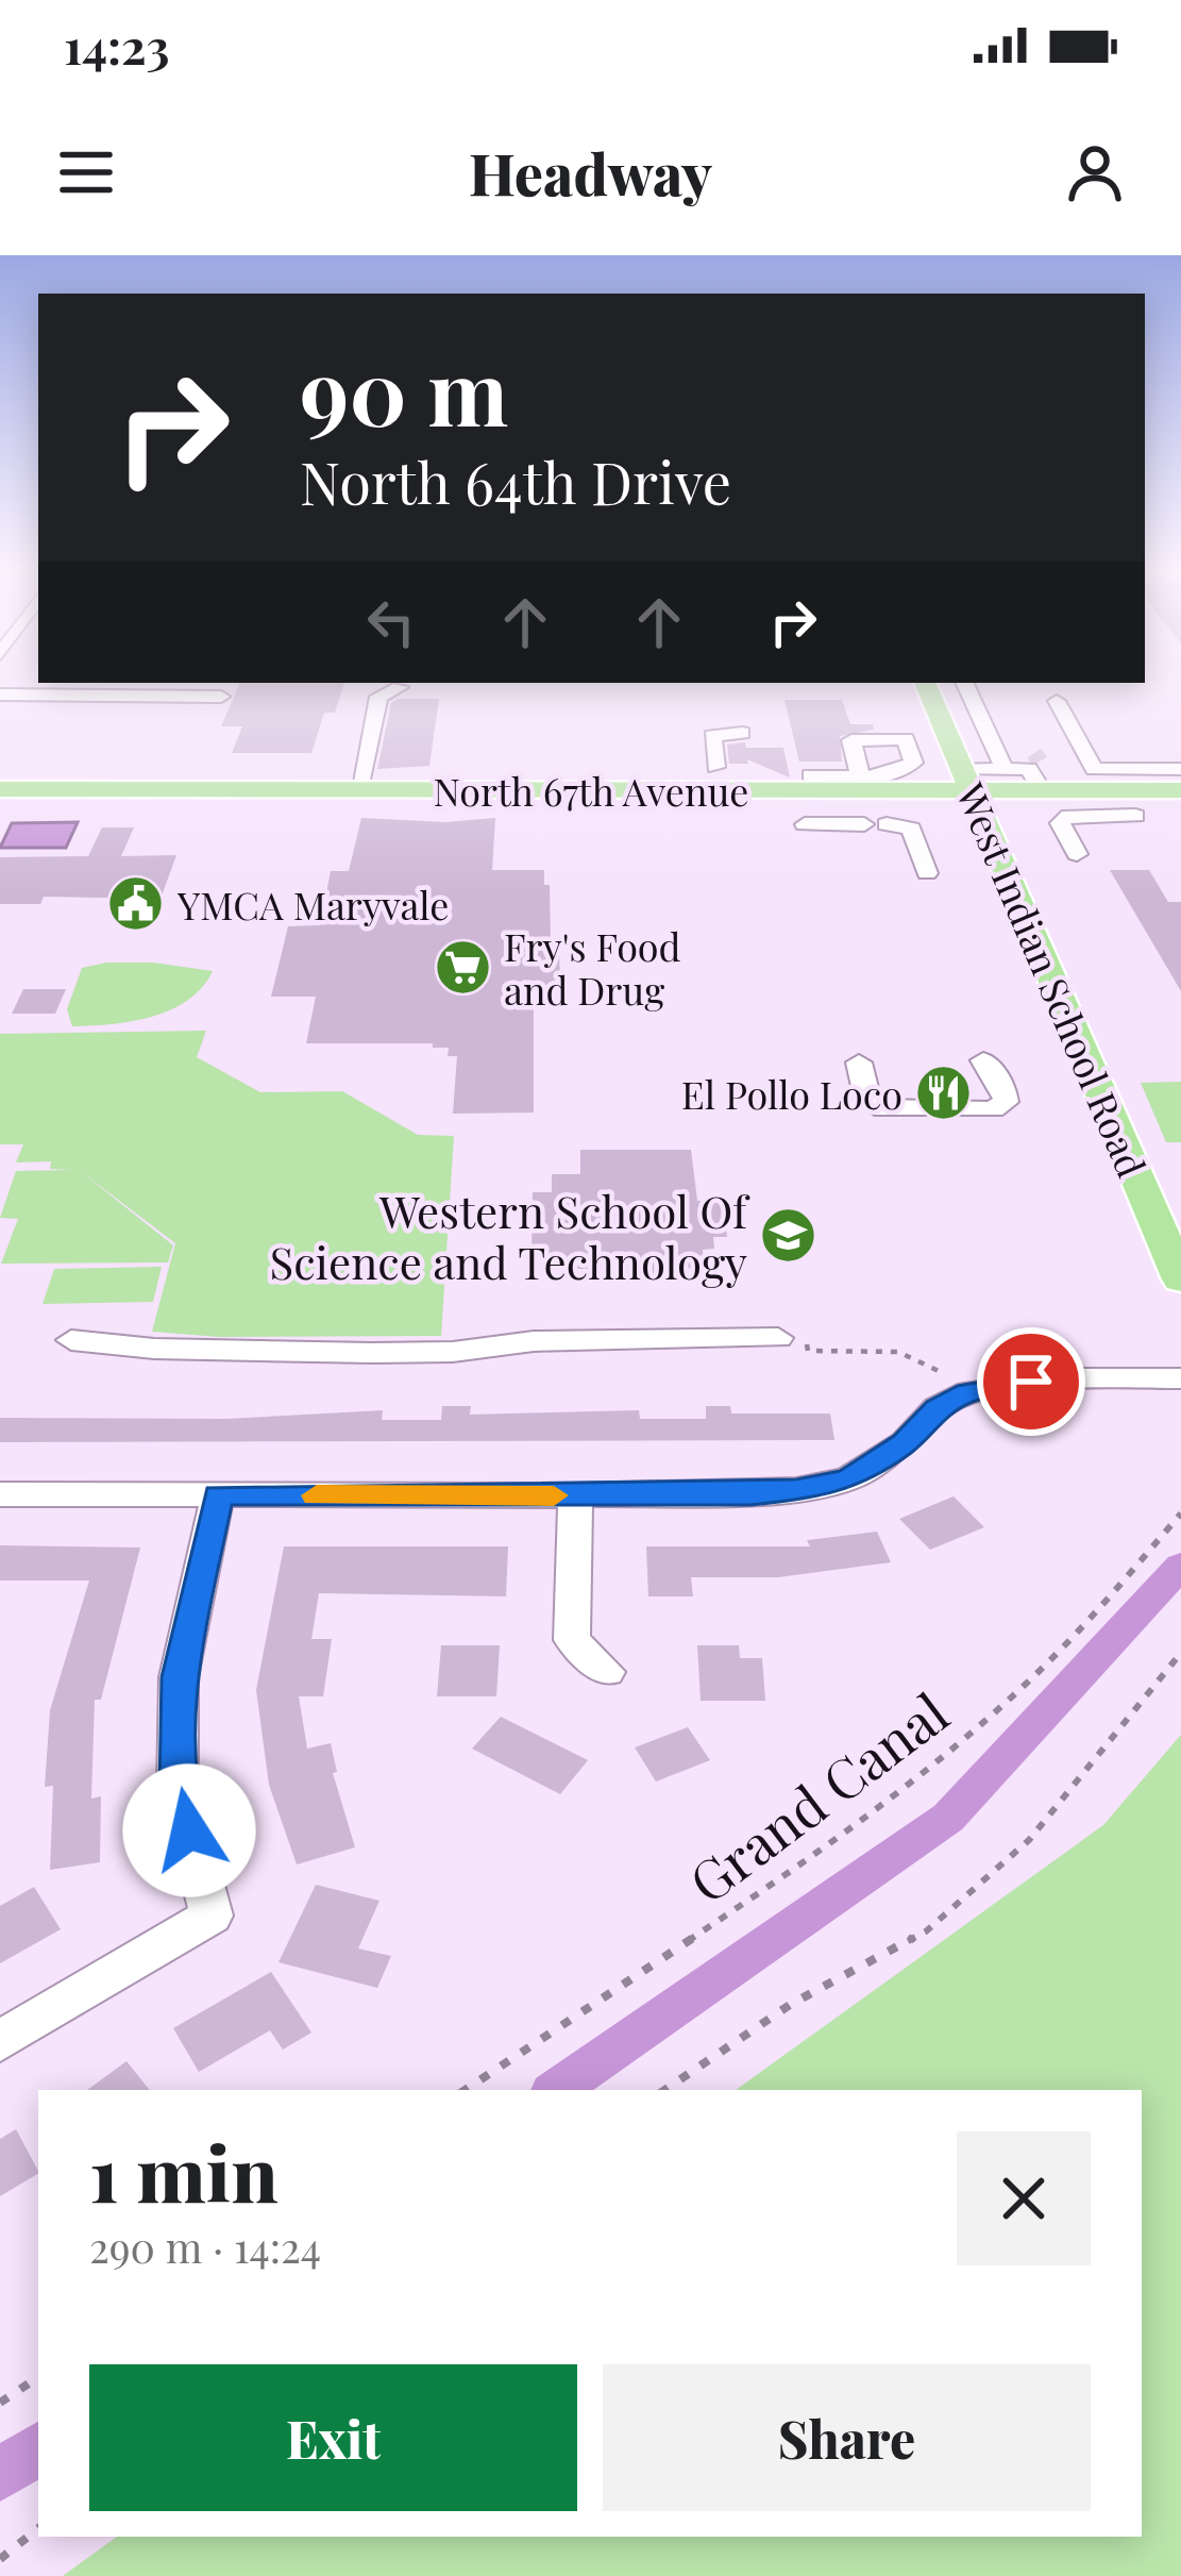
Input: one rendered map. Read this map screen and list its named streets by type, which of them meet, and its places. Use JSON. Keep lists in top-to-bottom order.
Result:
{
  "streets": {
    "main road": ["North 67th Avenue", "West Indian School Road"],
    "path": ["Grand Canal"]
  },
  "crossings": [
    ["North 67th Avenue", "West Indian School Road"]
  ],
  "places": {
    "public building": ["YMCA Maryvale"],
    "supermarket": ["Fry's Food and Drug"],
    "restaurant": ["El Pollo Loco"],
    "school or university": ["Western School Of Science and Technology"]
  },
  "page": {
    "status": "14:23",
    "header": "Headway",
    "turn": ["90 m", "North 64th Drive"],
    "heading": ["1 min", "290 m · 14:24"],
    "buttons": ["Exit", "Share"]
  }
}
